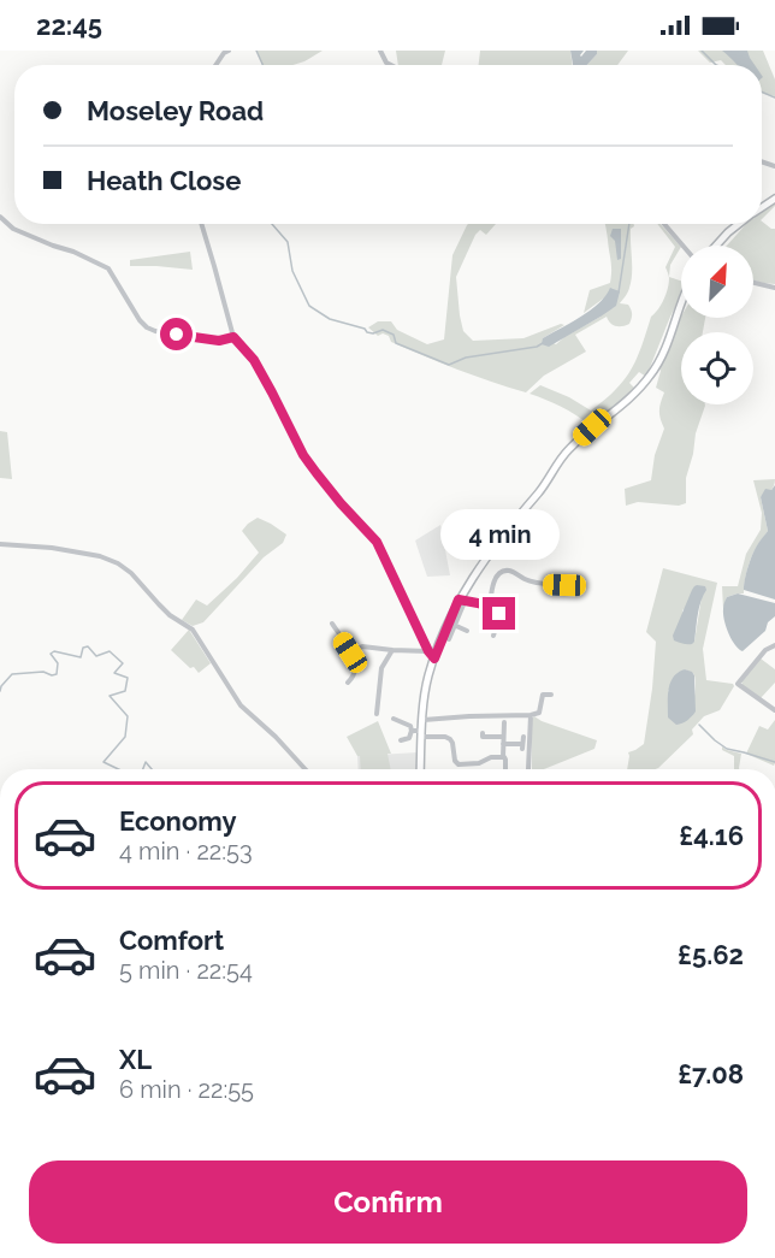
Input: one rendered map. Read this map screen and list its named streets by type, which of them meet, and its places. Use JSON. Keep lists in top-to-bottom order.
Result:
{
  "north": "top right",
  "page": {
    "status": "22:45",
    "banner": ["Moseley Road", "Heath Close"],
    "bubble": "4 min",
    "list": [
      {
        "name": "Economy",
        "note": "4 min · 22:53",
        "value": "£4.16"
      },
      {
        "name": "Comfort",
        "note": "5 min · 22:54",
        "value": "£5.62"
      },
      {
        "name": "XL",
        "note": "6 min · 22:55",
        "value": "£7.08"
      }
    ],
    "buttons": "Confirm"
  }
}
